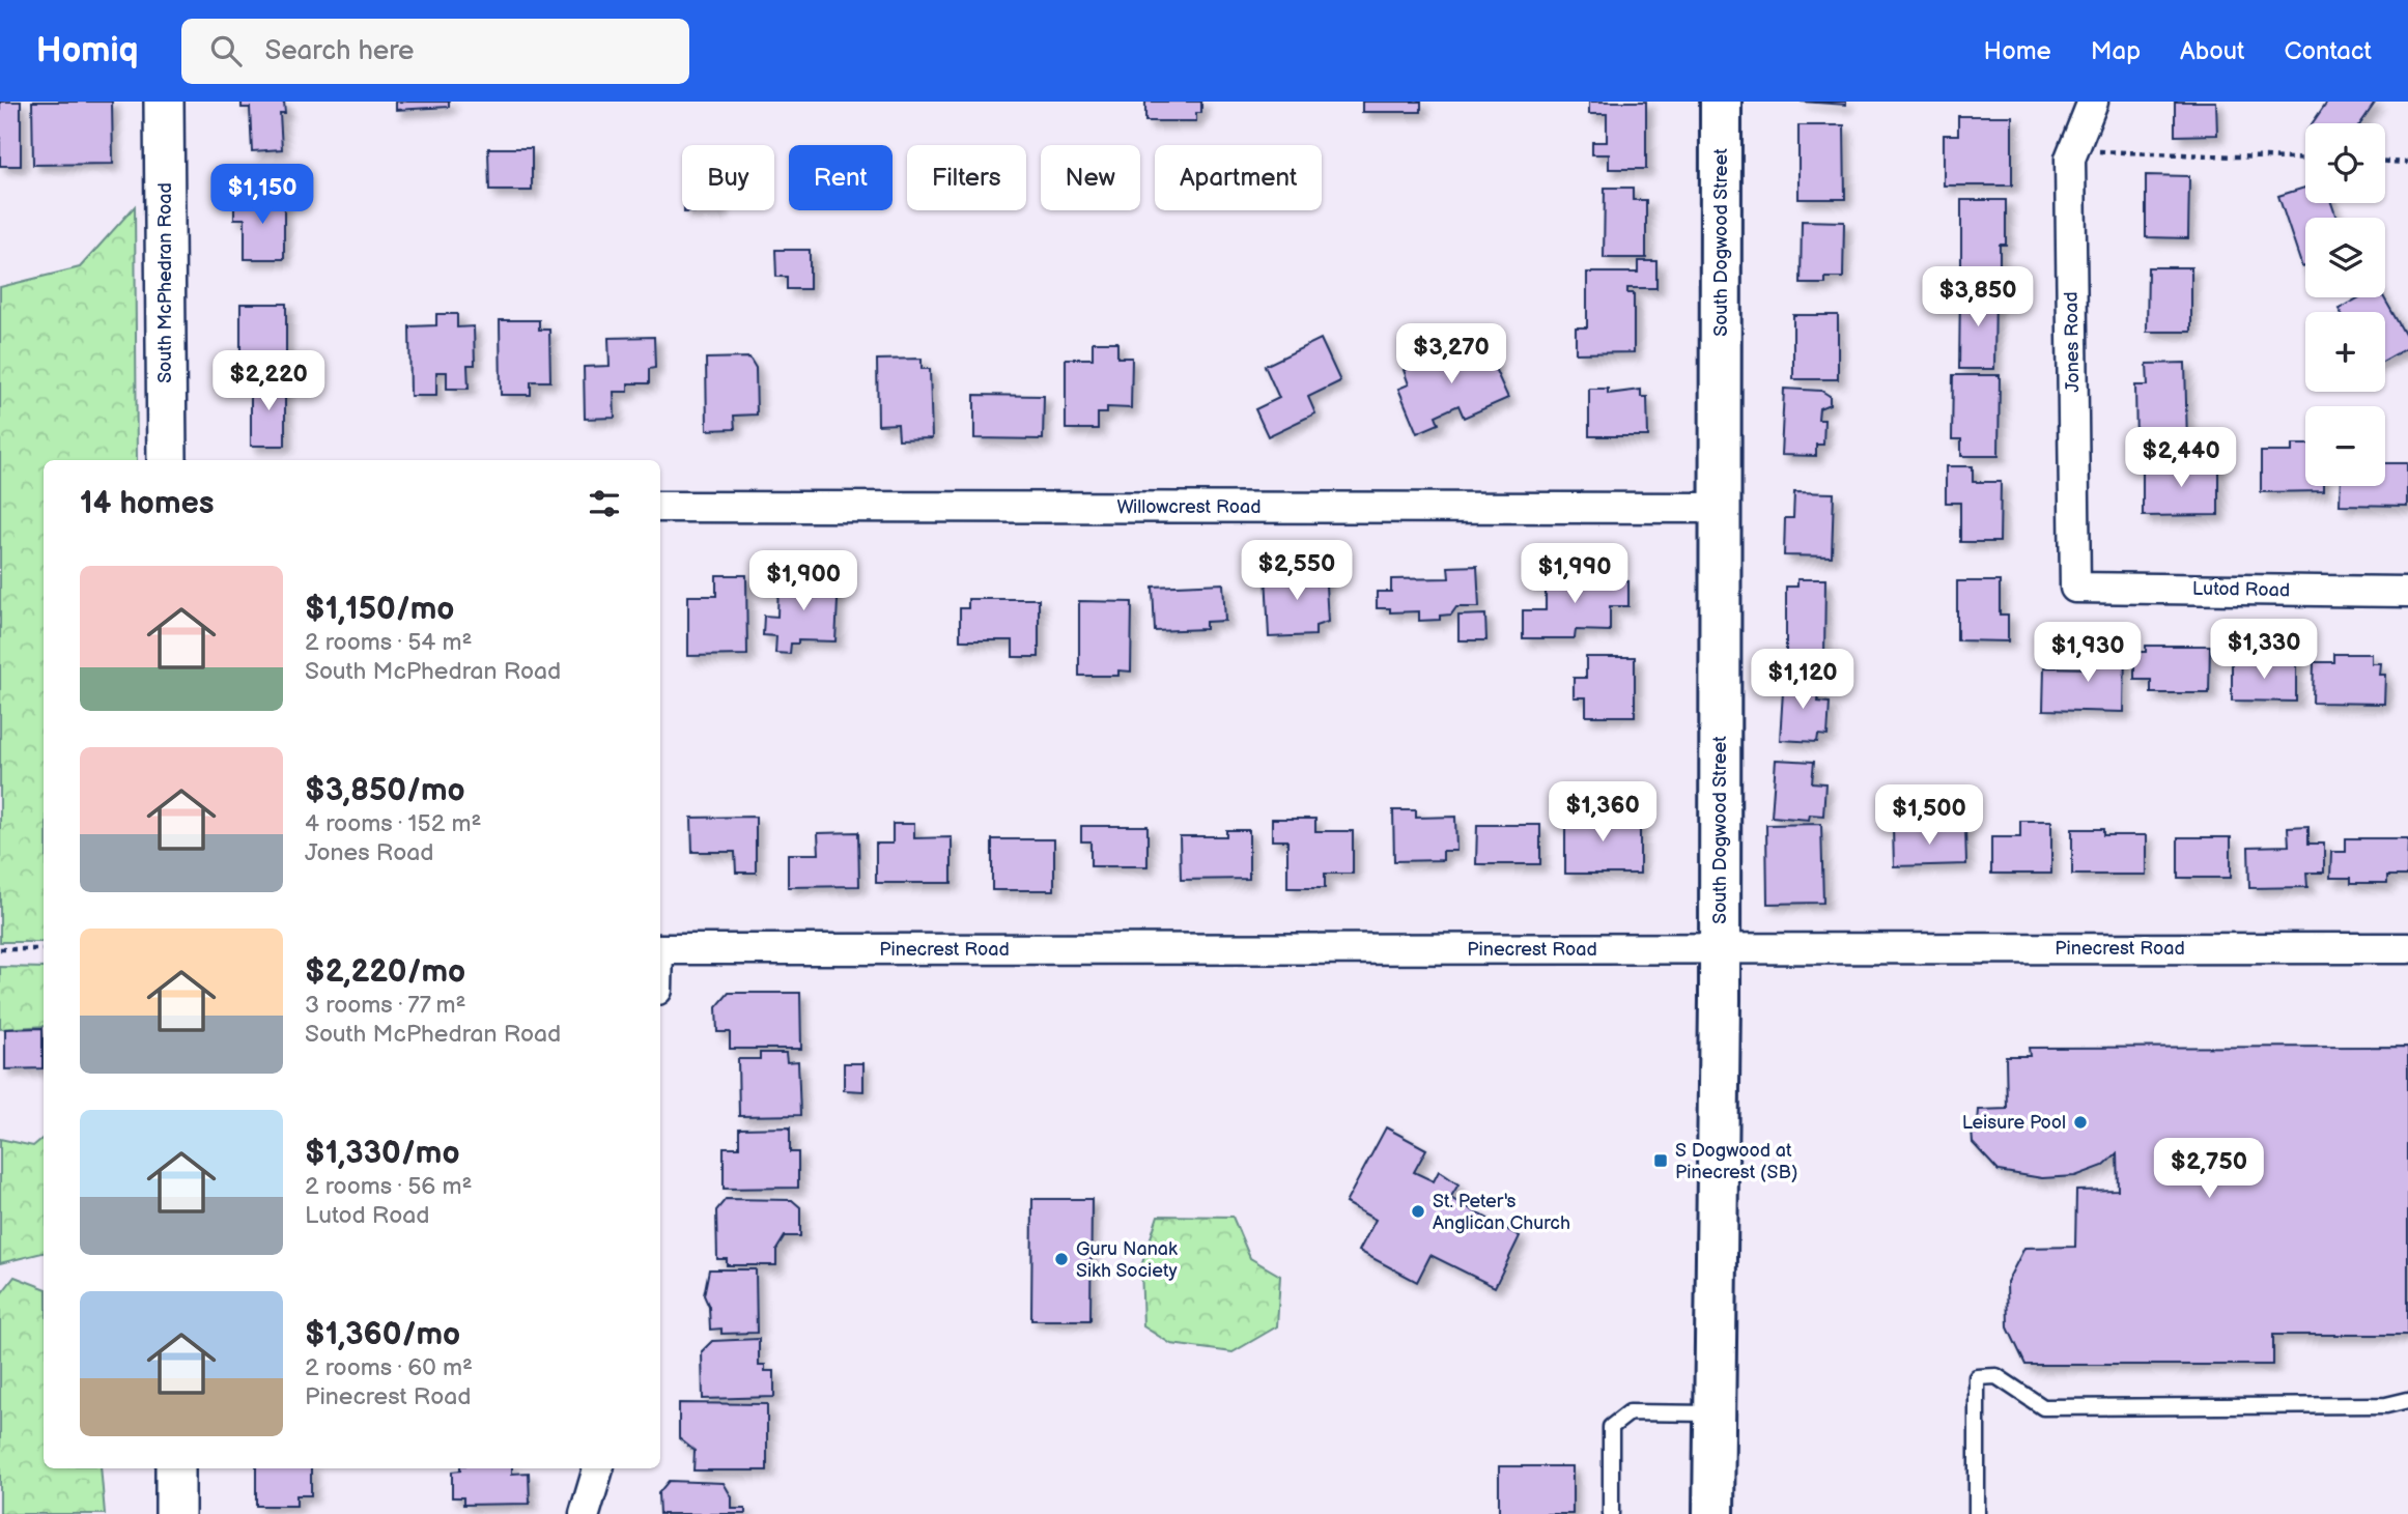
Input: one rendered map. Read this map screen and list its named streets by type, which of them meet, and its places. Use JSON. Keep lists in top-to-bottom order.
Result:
{
  "streets": {
    "main road": ["South Dogwood Street"],
    "street": [
      "South McPhedran Road",
      "Jones Road",
      "Willowcrest Road",
      "Lutod Road",
      "Pinecrest Road"
    ]
  },
  "crossings": [
    ["South Dogwood Street", "Willowcrest Road"],
    ["South Dogwood Street", "Pinecrest Road"],
    ["Jones Road", "Lutod Road"]
  ],
  "places": {
    "other": ["Leisure Pool", "St. Peter's Anglican Church", "Guru Nanak Sikh Society"],
    "transit": ["S Dogwood at Pinecrest (SB)"]
  },
  "page": {
    "header": "Homiq",
    "search": "Search here",
    "nav": [
      "Home",
      "Map",
      "About",
      "Contact"
    ],
    "map_buttons": ["+", "−"],
    "chip": [
      "Buy",
      "Rent",
      "Filters",
      "New",
      "Apartment"
    ],
    "price": [
      "$1,150",
      "$3,850",
      "$3,270",
      "$2,220",
      "$2,440",
      "$2,550",
      "$1,990",
      "$1,900",
      "$1,330",
      "$1,930",
      "$1,120",
      "$1,360",
      "$1,500",
      "$2,750"
    ],
    "heading": "14 homes",
    "list": [
      {
        "name": "$1,150/mo",
        "note": "2 rooms · 54 m² · South McPhedran Road"
      },
      {
        "name": "$3,850/mo",
        "note": "4 rooms · 152 m² · Jones Road"
      },
      {
        "name": "$2,220/mo",
        "note": "3 rooms · 77 m² · South McPhedran Road"
      },
      {
        "name": "$1,330/mo",
        "note": "2 rooms · 56 m² · Lutod Road"
      },
      {
        "name": "$1,360/mo",
        "note": "2 rooms · 60 m² · Pinecrest Road"
      }
    ]
  }
}
